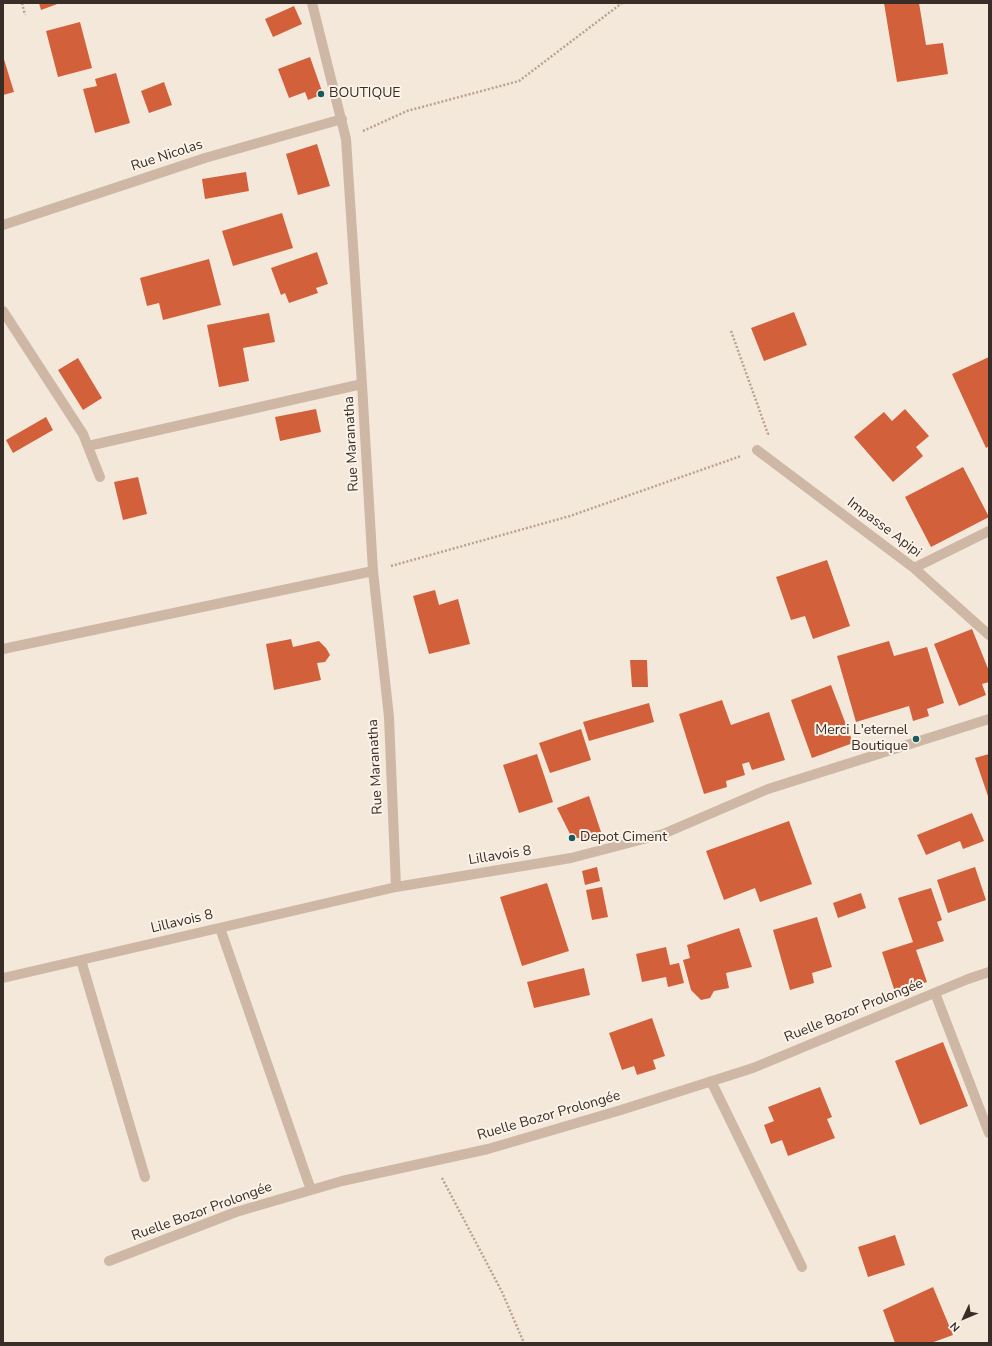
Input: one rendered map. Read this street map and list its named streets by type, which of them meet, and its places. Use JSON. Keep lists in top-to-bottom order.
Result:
{
  "streets": {
    "street": [
      "Rue Nicolas",
      "Rue Maranatha",
      "Impasse Apipi",
      "Lillavois 8",
      "Ruelle Bozor Prolongée"
    ]
  },
  "crossings": [
    ["Rue Nicolas", "Rue Maranatha"],
    ["Rue Maranatha", "Lillavois 8"]
  ],
  "places": ["BOUTIQUE", "Merci L'eternel Boutique", "Depot Ciment"],
  "north": "bottom left"
}
